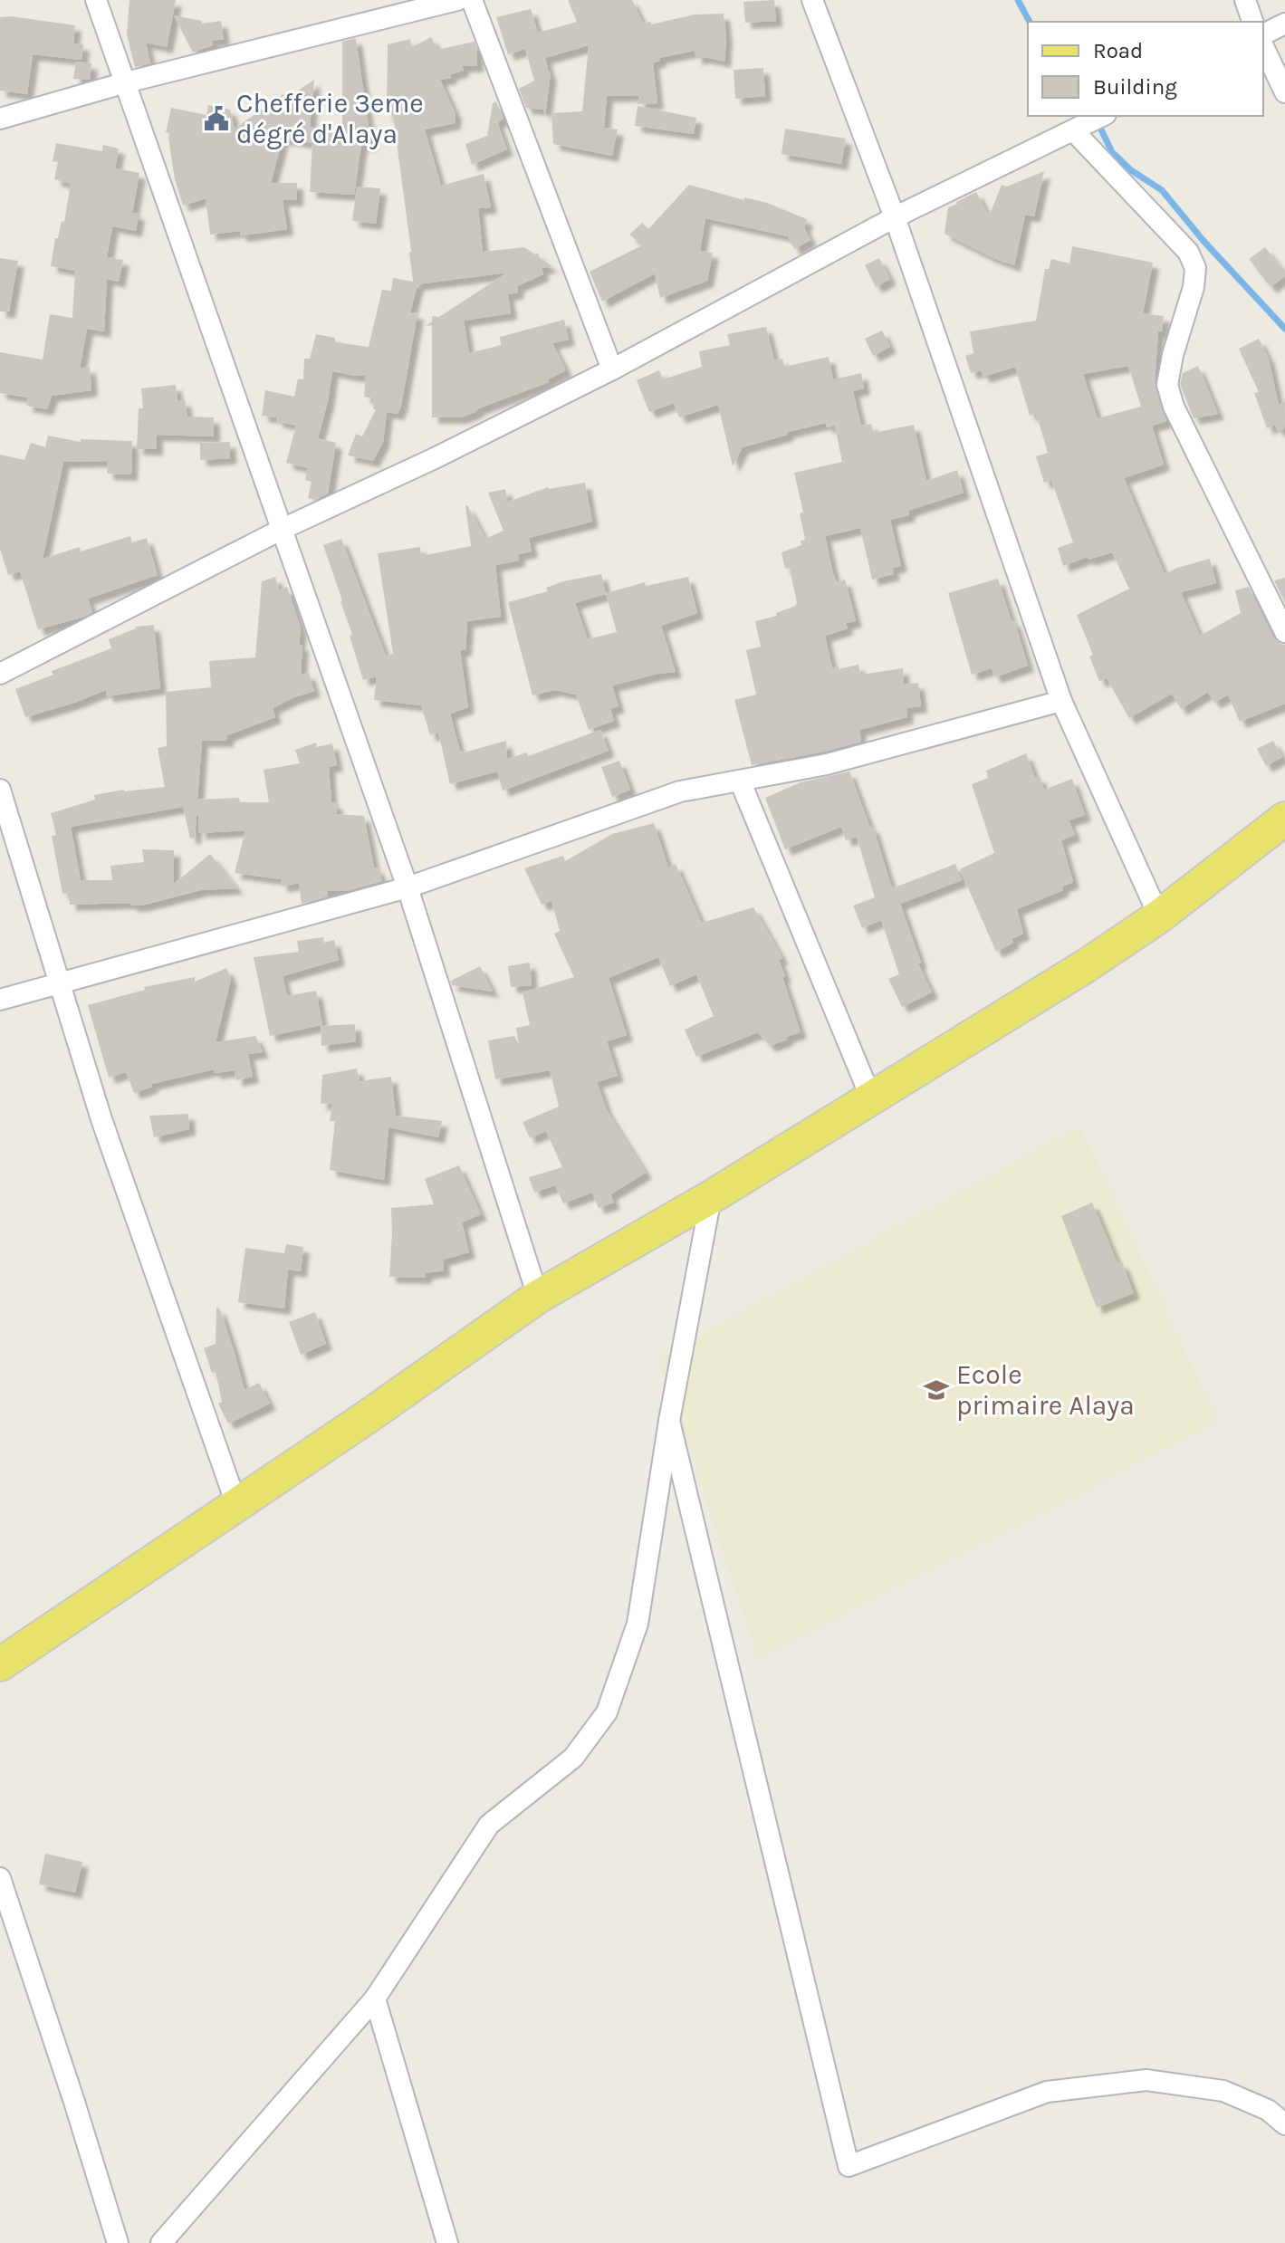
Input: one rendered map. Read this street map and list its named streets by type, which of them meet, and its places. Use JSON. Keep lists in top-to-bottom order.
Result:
{
  "places": {
    "public building": ["Chefferie 3eme dégré d'Alaya"],
    "school or university": ["Ecole primaire Alaya"]
  },
  "legend": ["Road", "Building"]
}
